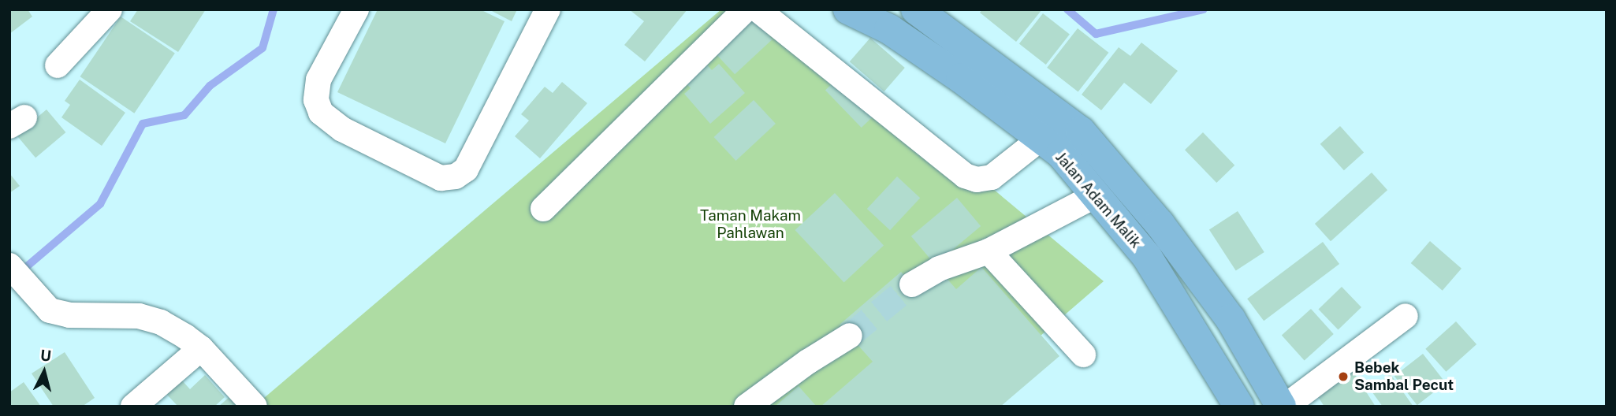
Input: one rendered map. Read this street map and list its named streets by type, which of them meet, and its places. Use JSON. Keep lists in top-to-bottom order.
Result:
{
  "streets": {
    "main road": ["Jalan Adam Malik"]
  },
  "parks": ["Taman Makam Pahlawan"],
  "places": ["Bebek Sambal Pecut"],
  "north": "top"
}
